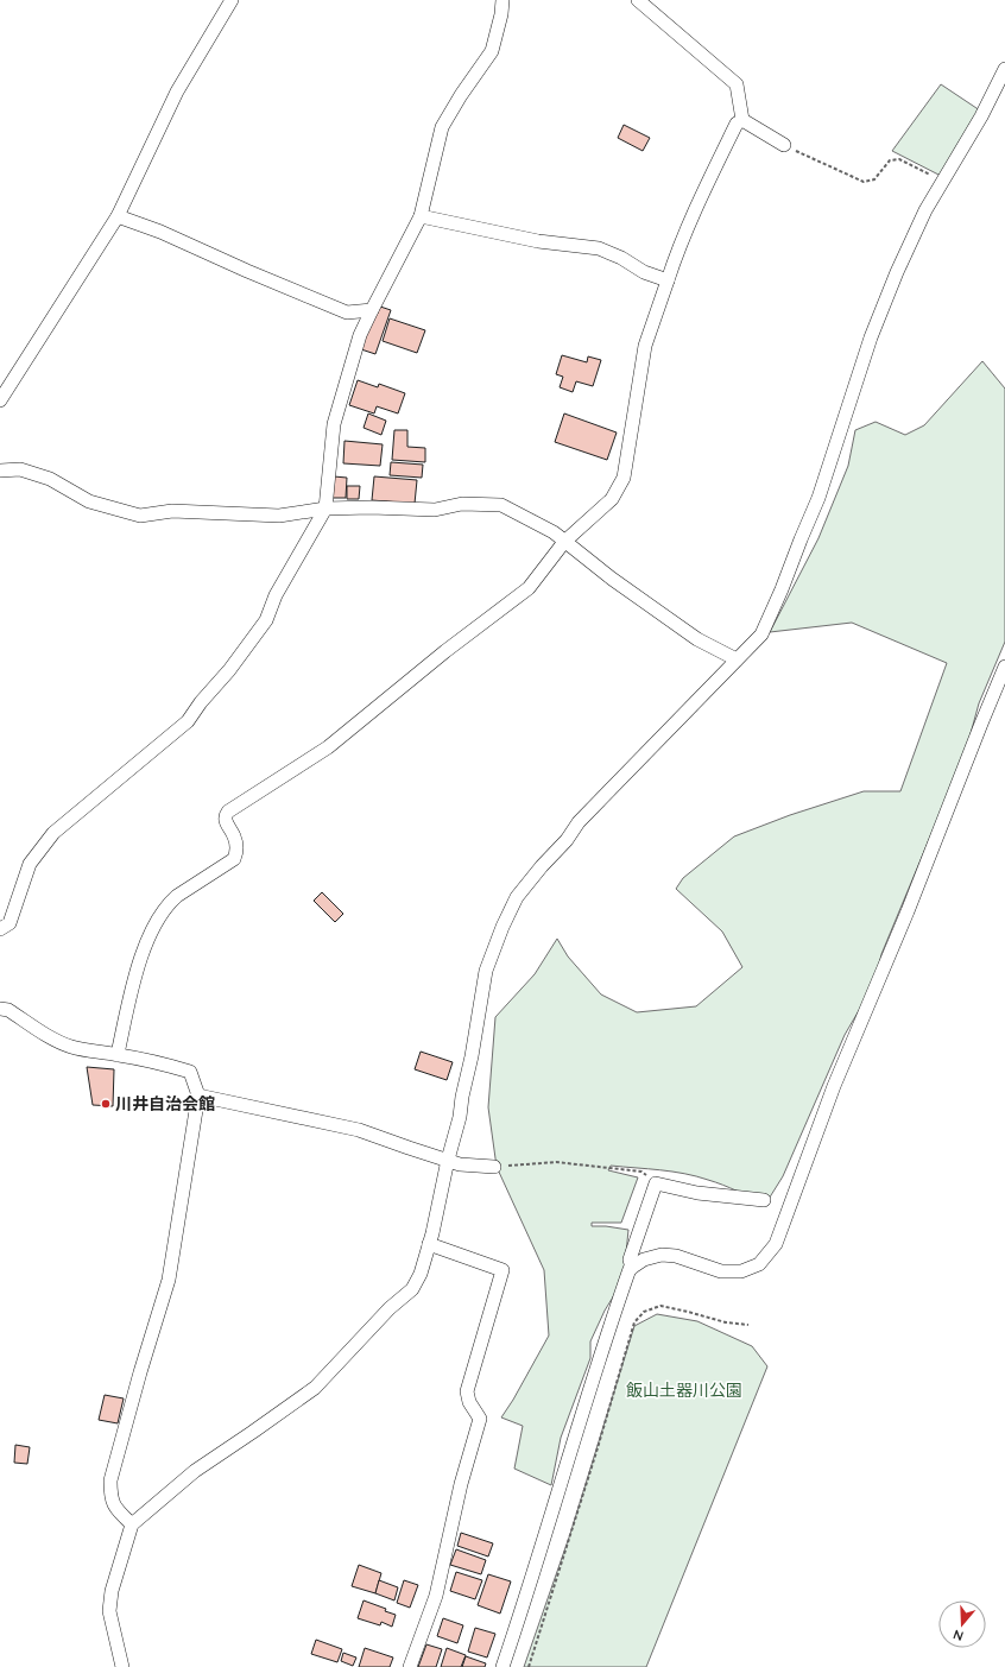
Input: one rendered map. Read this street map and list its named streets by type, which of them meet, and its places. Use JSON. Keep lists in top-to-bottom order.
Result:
{
  "parks": ["飯山土器川公園"],
  "places": ["川井自治会館"],
  "north": "bottom"
}
